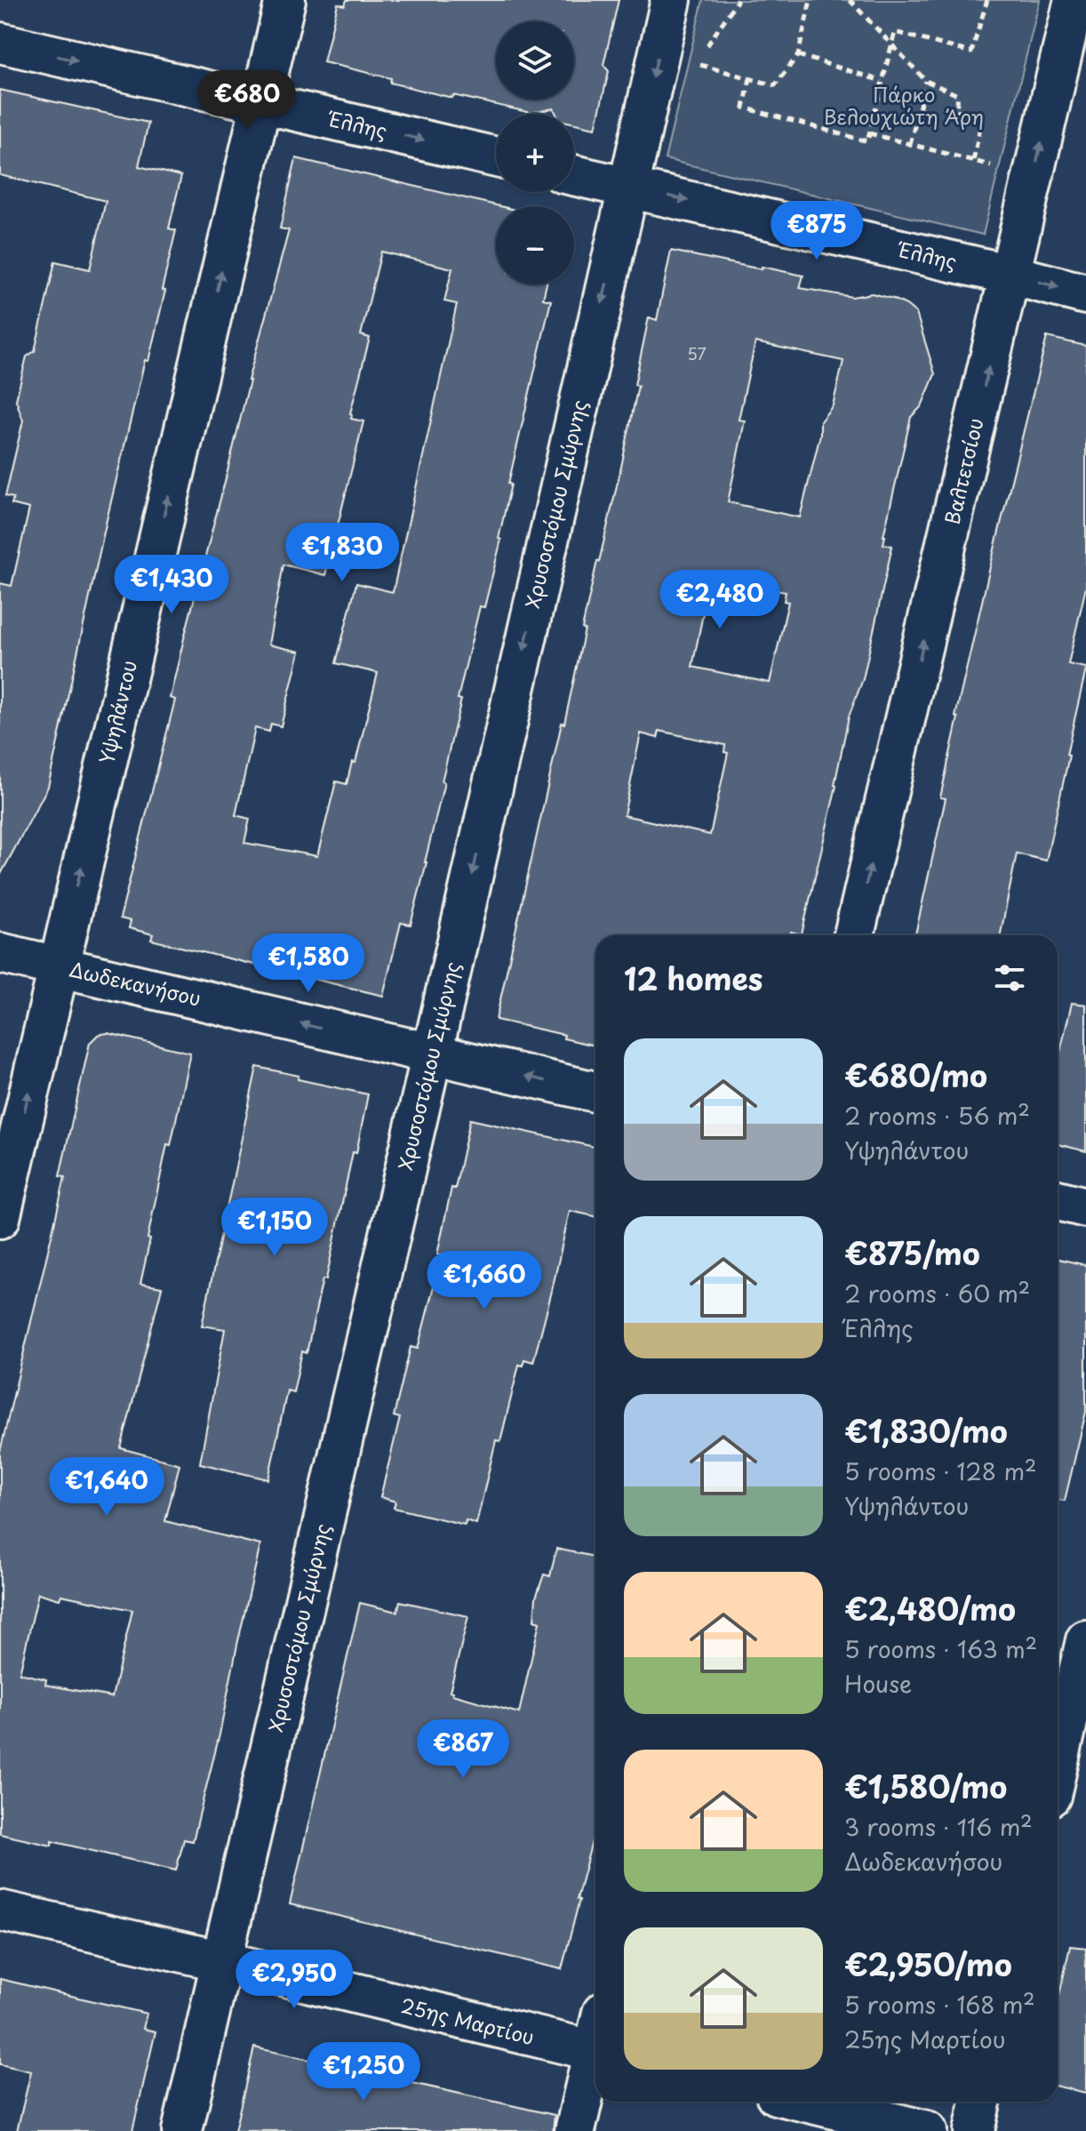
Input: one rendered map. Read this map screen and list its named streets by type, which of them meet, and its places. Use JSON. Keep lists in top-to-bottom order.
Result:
{
  "streets": {
    "street": [
      "Έλλης",
      "Βαλτετσίου",
      "Χρυσοστόμου Σμύρνης",
      "Υψηλάντου",
      "Δωδεκανήσου",
      "25ης Μαρτίου"
    ]
  },
  "crossings": [
    ["Έλλης", "Βαλτετσίου"],
    ["Έλλης", "Χρυσοστόμου Σμύρνης"],
    ["Έλλης", "Υψηλάντου"],
    ["Χρυσοστόμου Σμύρνης", "Δωδεκανήσου"],
    ["Χρυσοστόμου Σμύρνης", "25ης Μαρτίου"],
    ["Υψηλάντου", "Δωδεκανήσου"]
  ],
  "one_way": [
    "Έλλης",
    "Βαλτετσίου",
    "Χρυσοστόμου Σμύρνης",
    "Υψηλάντου",
    "Δωδεκανήσου"
  ],
  "parks": ["Πάρκο Βελουχιώτη Άρη"],
  "house_numbers": ["57"],
  "page": {
    "map_buttons": ["+", "−"],
    "price": [
      "€680",
      "€875",
      "€1,830",
      "€1,430",
      "€2,480",
      "€1,580",
      "€1,150",
      "€1,660",
      "€1,640",
      "€867",
      "€2,950",
      "€1,250"
    ],
    "heading": "12 homes",
    "list": [
      {
        "name": "€680/mo",
        "note": "2 rooms · 56 m² · Υψηλάντου"
      },
      {
        "name": "€875/mo",
        "note": "2 rooms · 60 m² · Έλλης"
      },
      {
        "name": "€1,830/mo",
        "note": "5 rooms · 128 m² · Υψηλάντου"
      },
      {
        "name": "€2,480/mo",
        "note": "5 rooms · 163 m² · House"
      },
      {
        "name": "€1,580/mo",
        "note": "3 rooms · 116 m² · Δωδεκανήσου"
      },
      {
        "name": "€2,950/mo",
        "note": "5 rooms · 168 m² · 25ης Μαρτίου"
      }
    ]
  }
}
